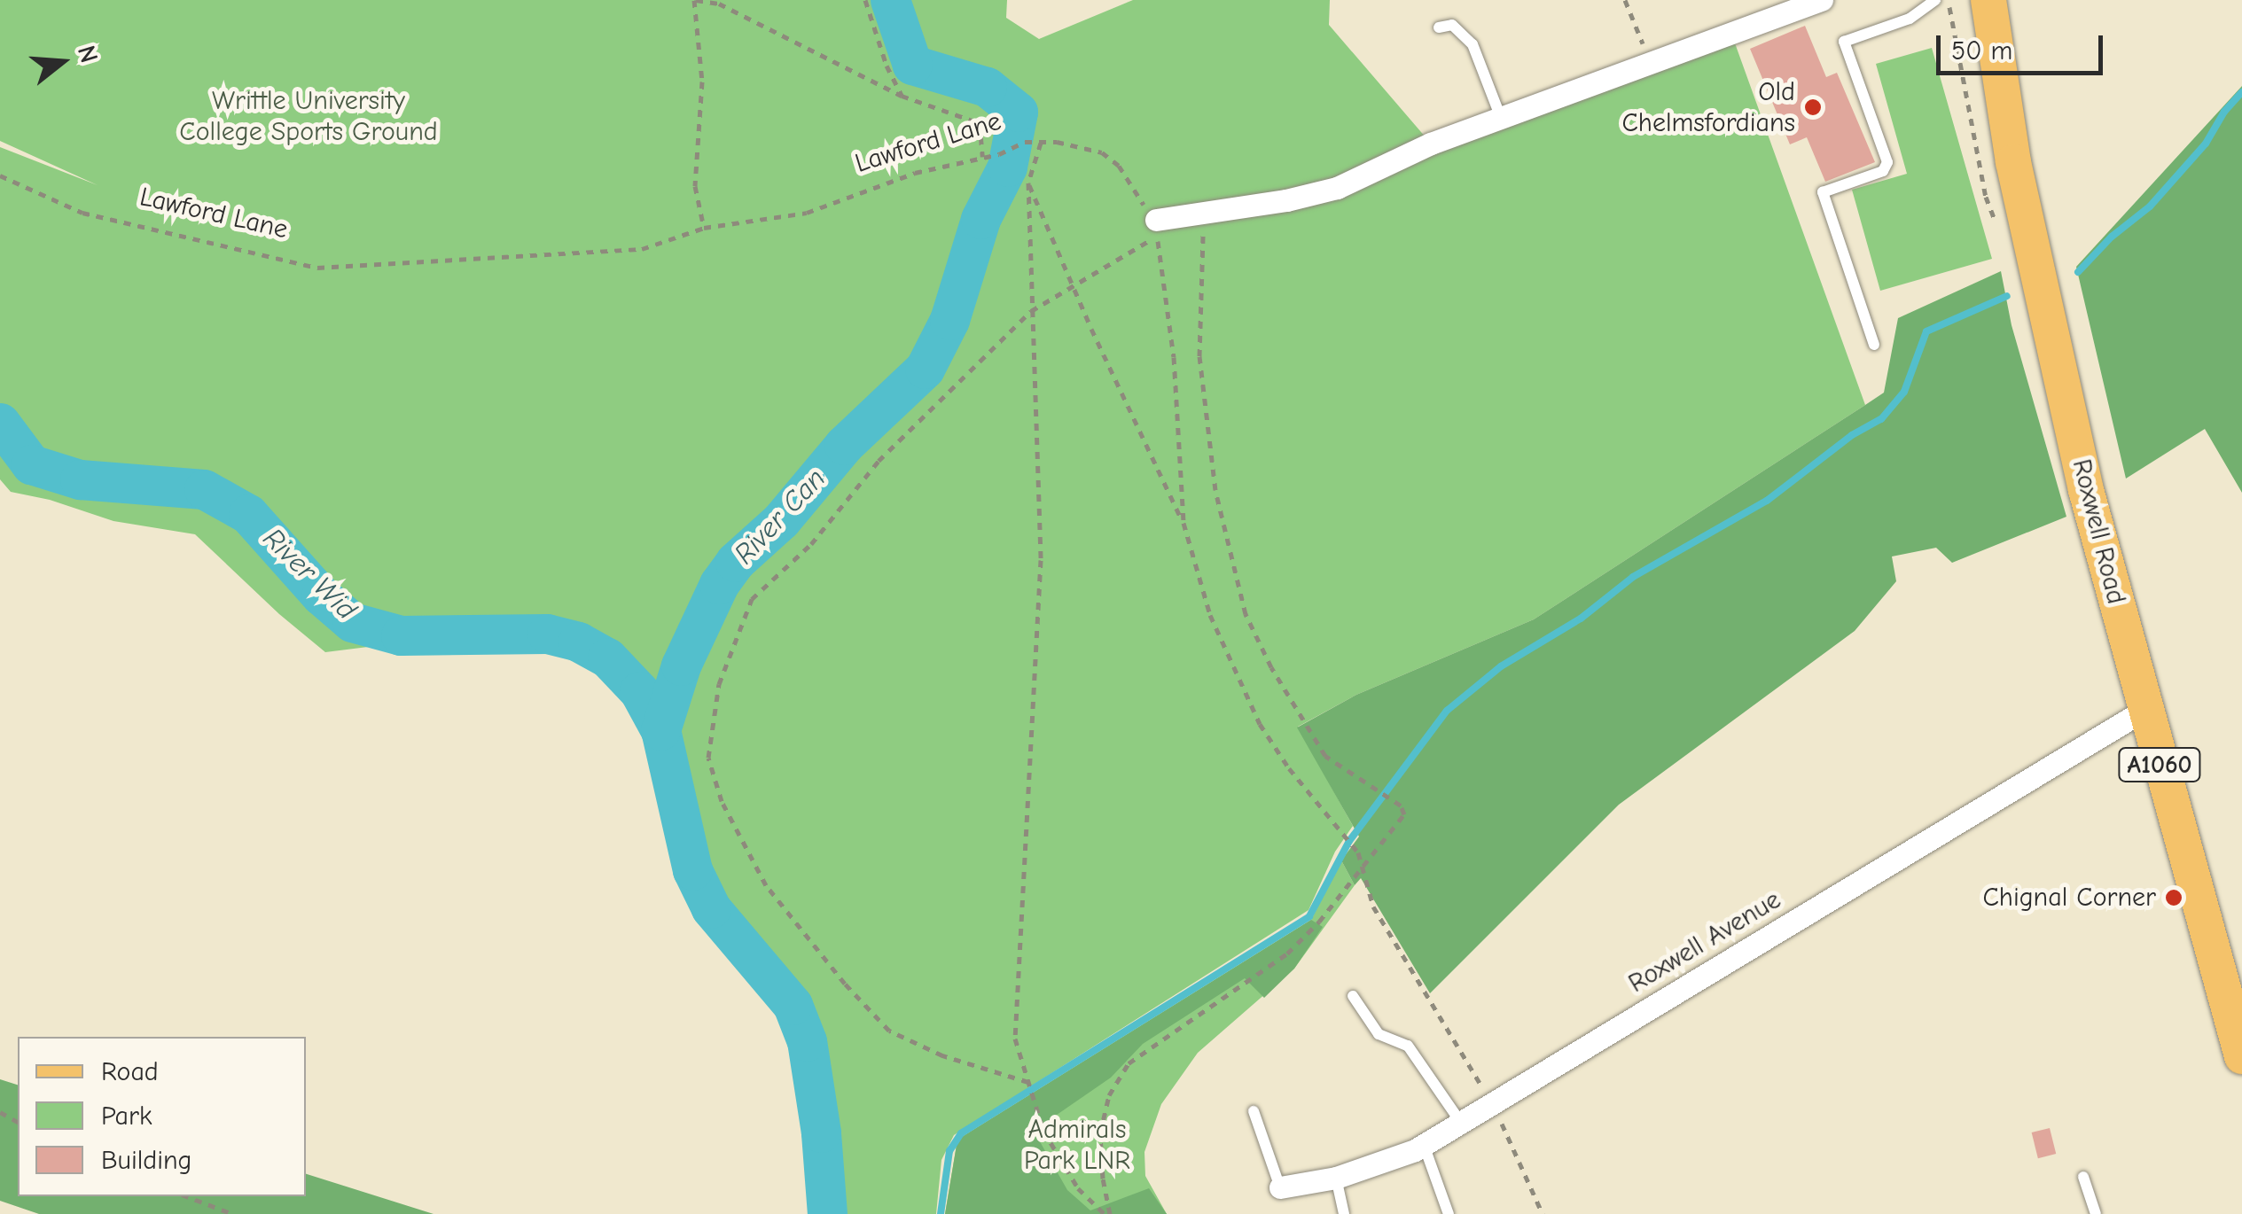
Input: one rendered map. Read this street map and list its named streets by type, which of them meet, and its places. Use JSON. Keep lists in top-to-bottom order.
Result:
{
  "streets": {
    "main road": ["Roxwell Road", "A1060"],
    "street": ["Roxwell Avenue"],
    "path": ["Lawford Lane"]
  },
  "crossings": [
    ["Roxwell Road", "Roxwell Avenue"]
  ],
  "water": ["River Can", "River Wid"],
  "parks": ["Writtle University College Sports Ground", "Admirals Park LNR"],
  "places": ["Old Chelmsfordians", "Chignal Corner"],
  "legend": ["Road", "Park", "Building"],
  "scale_bar": "50 m",
  "north": "right"
}
